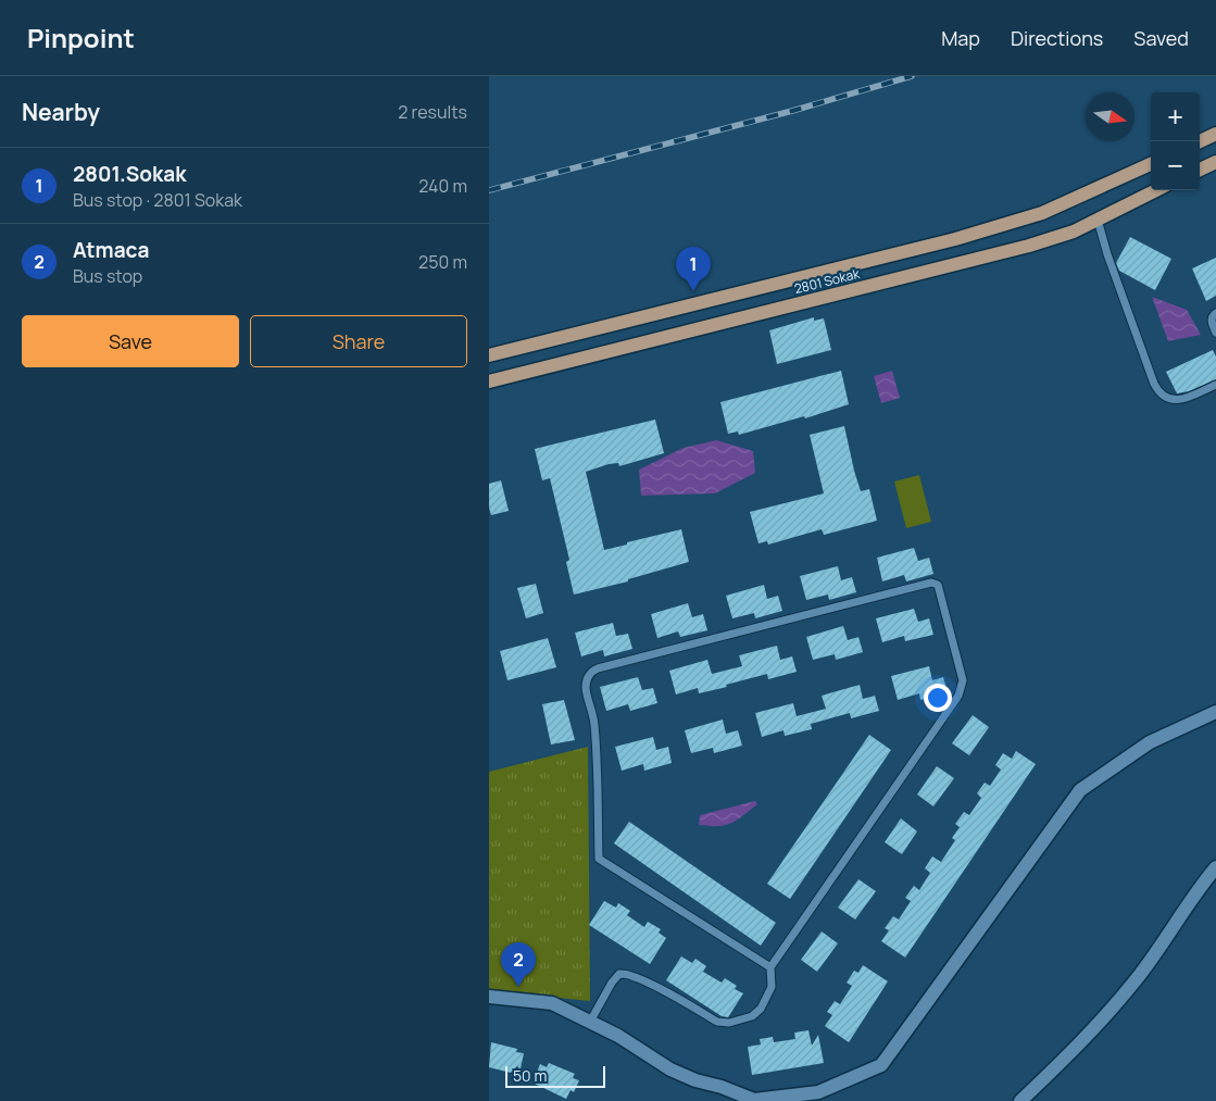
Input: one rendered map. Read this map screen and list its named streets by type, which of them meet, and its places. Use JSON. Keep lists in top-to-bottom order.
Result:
{
  "streets": {
    "main road": ["2801 Sokak"]
  },
  "scale_bar": "50 m",
  "north": "right",
  "page": {
    "header": "Pinpoint",
    "nav": ["Map", "Directions", "Saved"],
    "heading": ["Nearby", "2 results"],
    "map_buttons": ["+", "−"],
    "list": [
      {
        "mark": "1",
        "name": "2801.Sokak",
        "note": "Bus stop · 2801 Sokak",
        "value": "240 m"
      },
      {
        "mark": "2",
        "name": "Atmaca",
        "note": "Bus stop",
        "value": "250 m"
      }
    ],
    "pins": ["1", "2"],
    "buttons": ["Save", "Share"],
    "scale": "50 m"
  }
}
